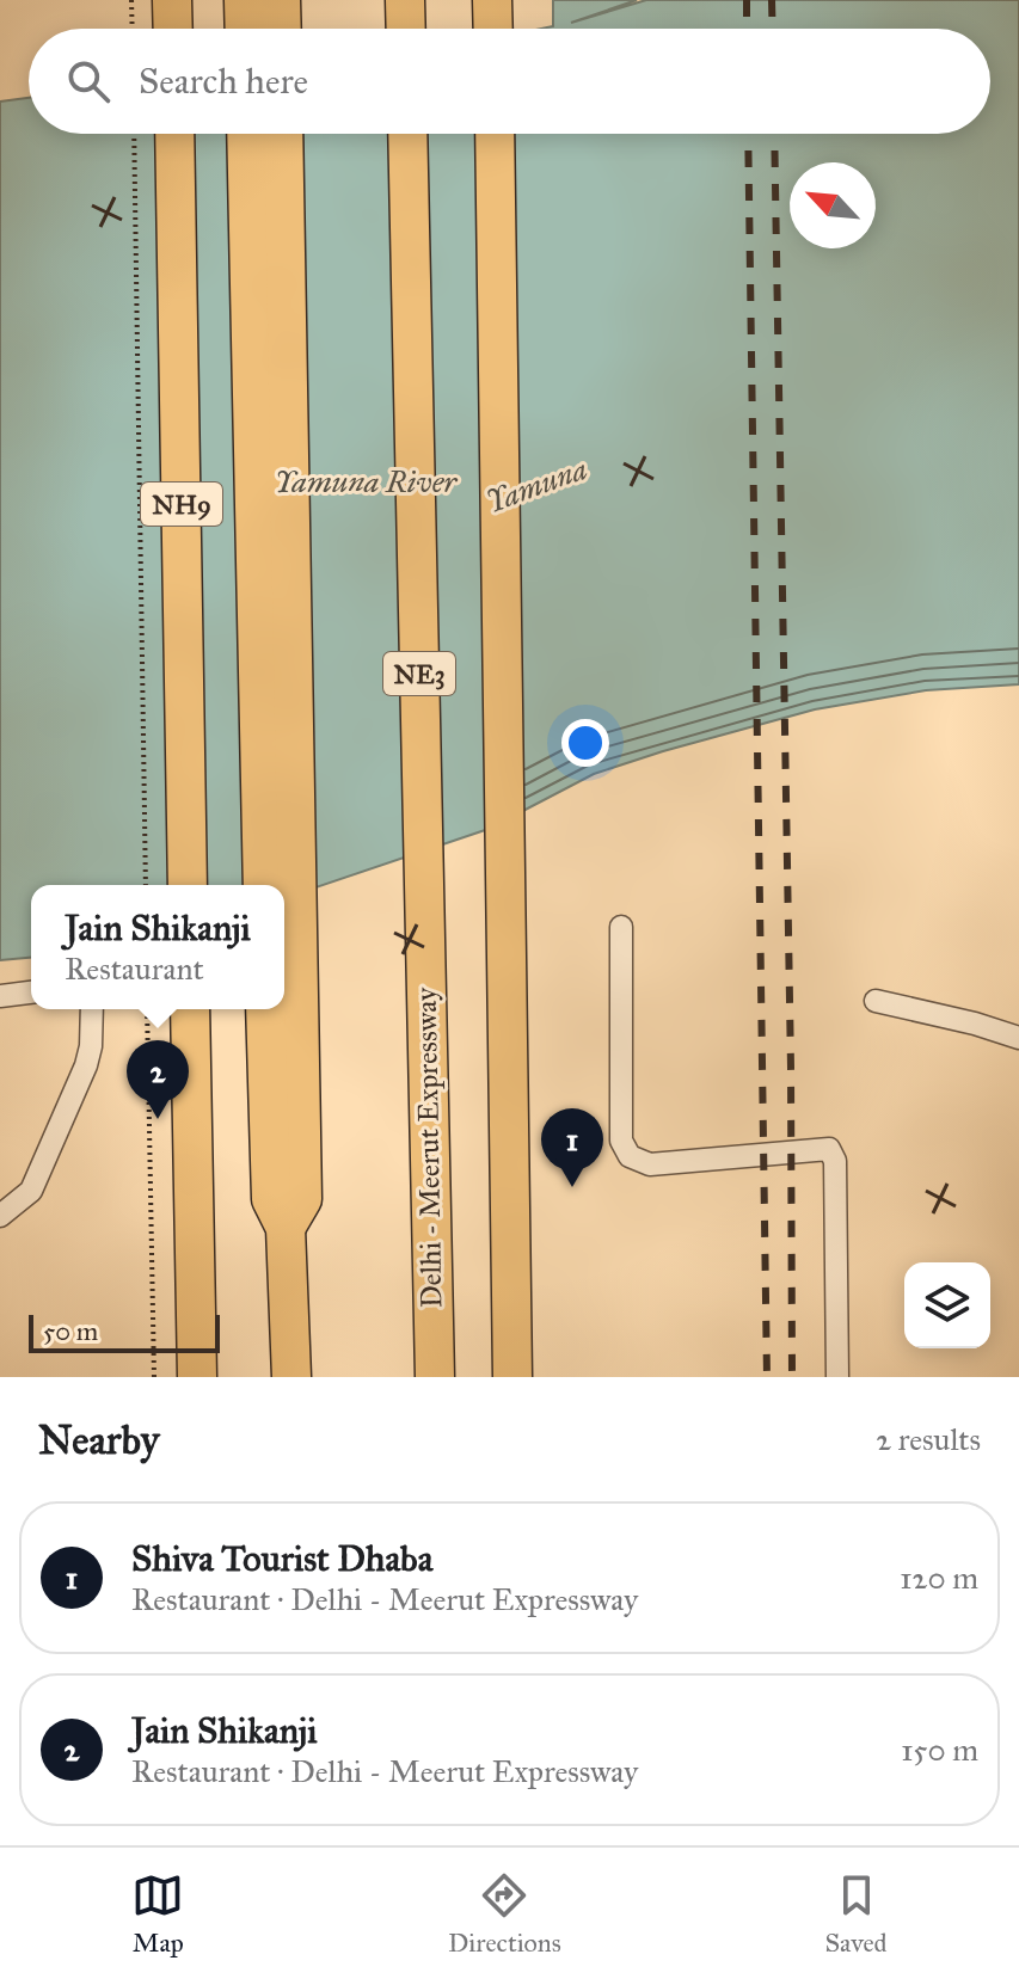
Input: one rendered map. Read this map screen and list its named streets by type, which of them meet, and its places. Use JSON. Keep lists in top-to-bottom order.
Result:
{
  "streets": {
    "highway": ["NH9", "NE3", "Delhi - Meerut Expressway"]
  },
  "water": ["Yamuna River", "Yamuna"],
  "scale_bar": "50 m",
  "north": "top left",
  "page": {
    "search": "Search here",
    "popup": ["Jain Shikanji", "Restaurant"],
    "pins": ["2", "1"],
    "scale": "50 m",
    "heading": ["Nearby", "2 results"],
    "list": [
      {
        "mark": "1",
        "name": "Shiva Tourist Dhaba",
        "note": "Restaurant · Delhi - Meerut Expressway",
        "value": "120 m"
      },
      {
        "mark": "2",
        "name": "Jain Shikanji",
        "note": "Restaurant · Delhi - Meerut Expressway",
        "value": "150 m"
      }
    ],
    "nav": ["Map", "Directions", "Saved"]
  }
}
